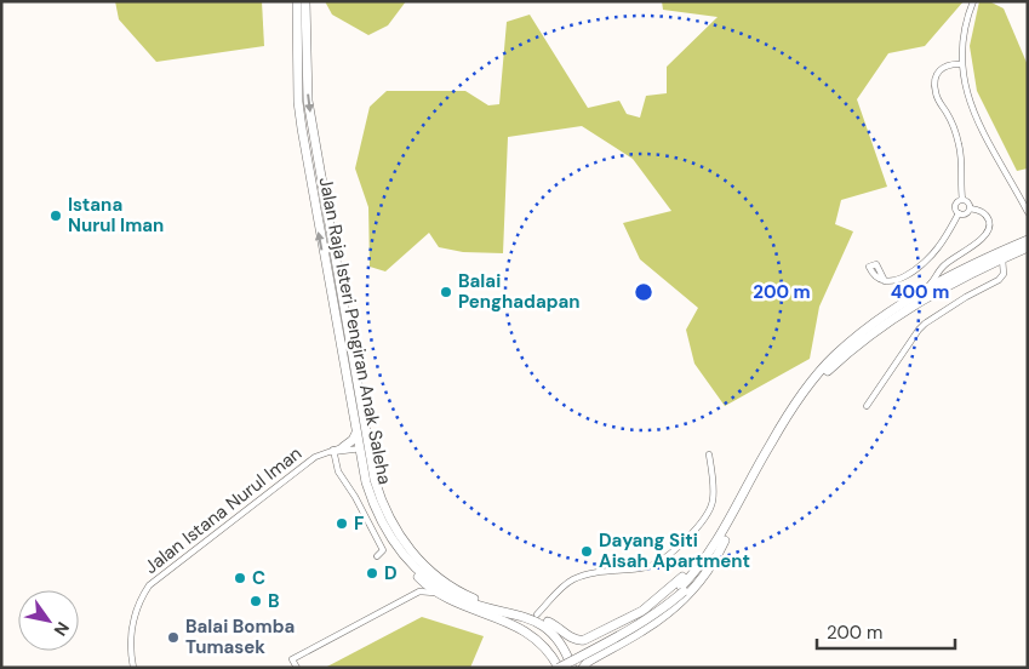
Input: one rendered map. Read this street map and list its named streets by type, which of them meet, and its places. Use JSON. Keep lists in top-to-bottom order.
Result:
{
  "streets": {
    "main road": ["Jalan Raja Isteri Pengiran Anak Saleha"],
    "street": ["Jalan Istana Nurul Iman"]
  },
  "crossings": [
    ["Jalan Raja Isteri Pengiran Anak Saleha", "Jalan Istana Nurul Iman"]
  ],
  "places": [
    "Istana Nurul Iman",
    "Balai Penghadapan",
    "F",
    "Dayang Siti Aisah Apartment",
    "D",
    "C",
    "B",
    "Balai Bomba Tumasek"
  ],
  "scale_bar": "200 m",
  "north": "bottom right",
  "rings": ["200 m", "400 m"]
}
